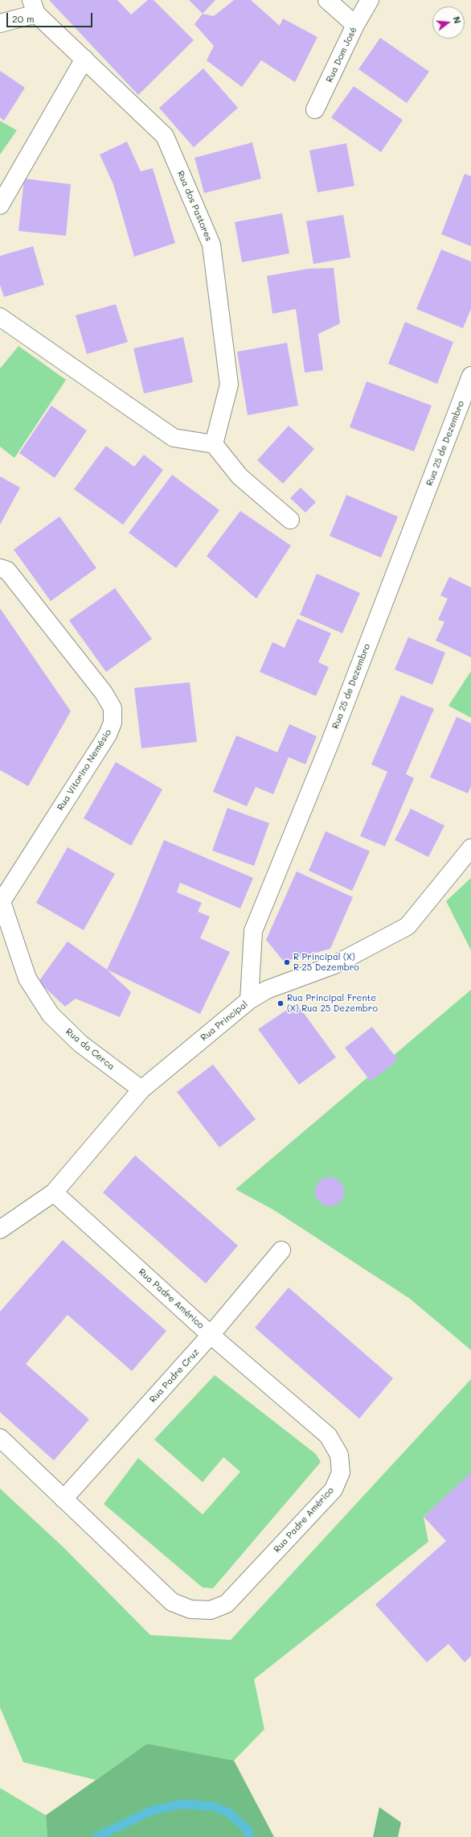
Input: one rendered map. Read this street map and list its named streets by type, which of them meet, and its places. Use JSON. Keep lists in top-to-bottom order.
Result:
{
  "streets": {
    "street": [
      "Rua Dom José",
      "Rua dos Pastores",
      "Rua 25 de Dezembro",
      "Rua Vitorino Nemésio",
      "Rua Principal",
      "Rua da Cerca",
      "Rua Padre Américo",
      "Rua Padre Cruz"
    ]
  },
  "crossings": [
    ["Rua 25 de Dezembro", "Rua Principal"],
    ["Rua Vitorino Nemésio", "Rua da Cerca"],
    ["Rua Principal", "Rua da Cerca"],
    ["Rua Principal", "Rua Padre Américo"],
    ["Rua Padre Américo", "Rua Padre Cruz"]
  ],
  "places": ["R Principal (X) R 25 Dezembro", "Rua Principal Frente (X) Rua 25 Dezembro"],
  "scale_bar": "20 m",
  "north": "right"
}
